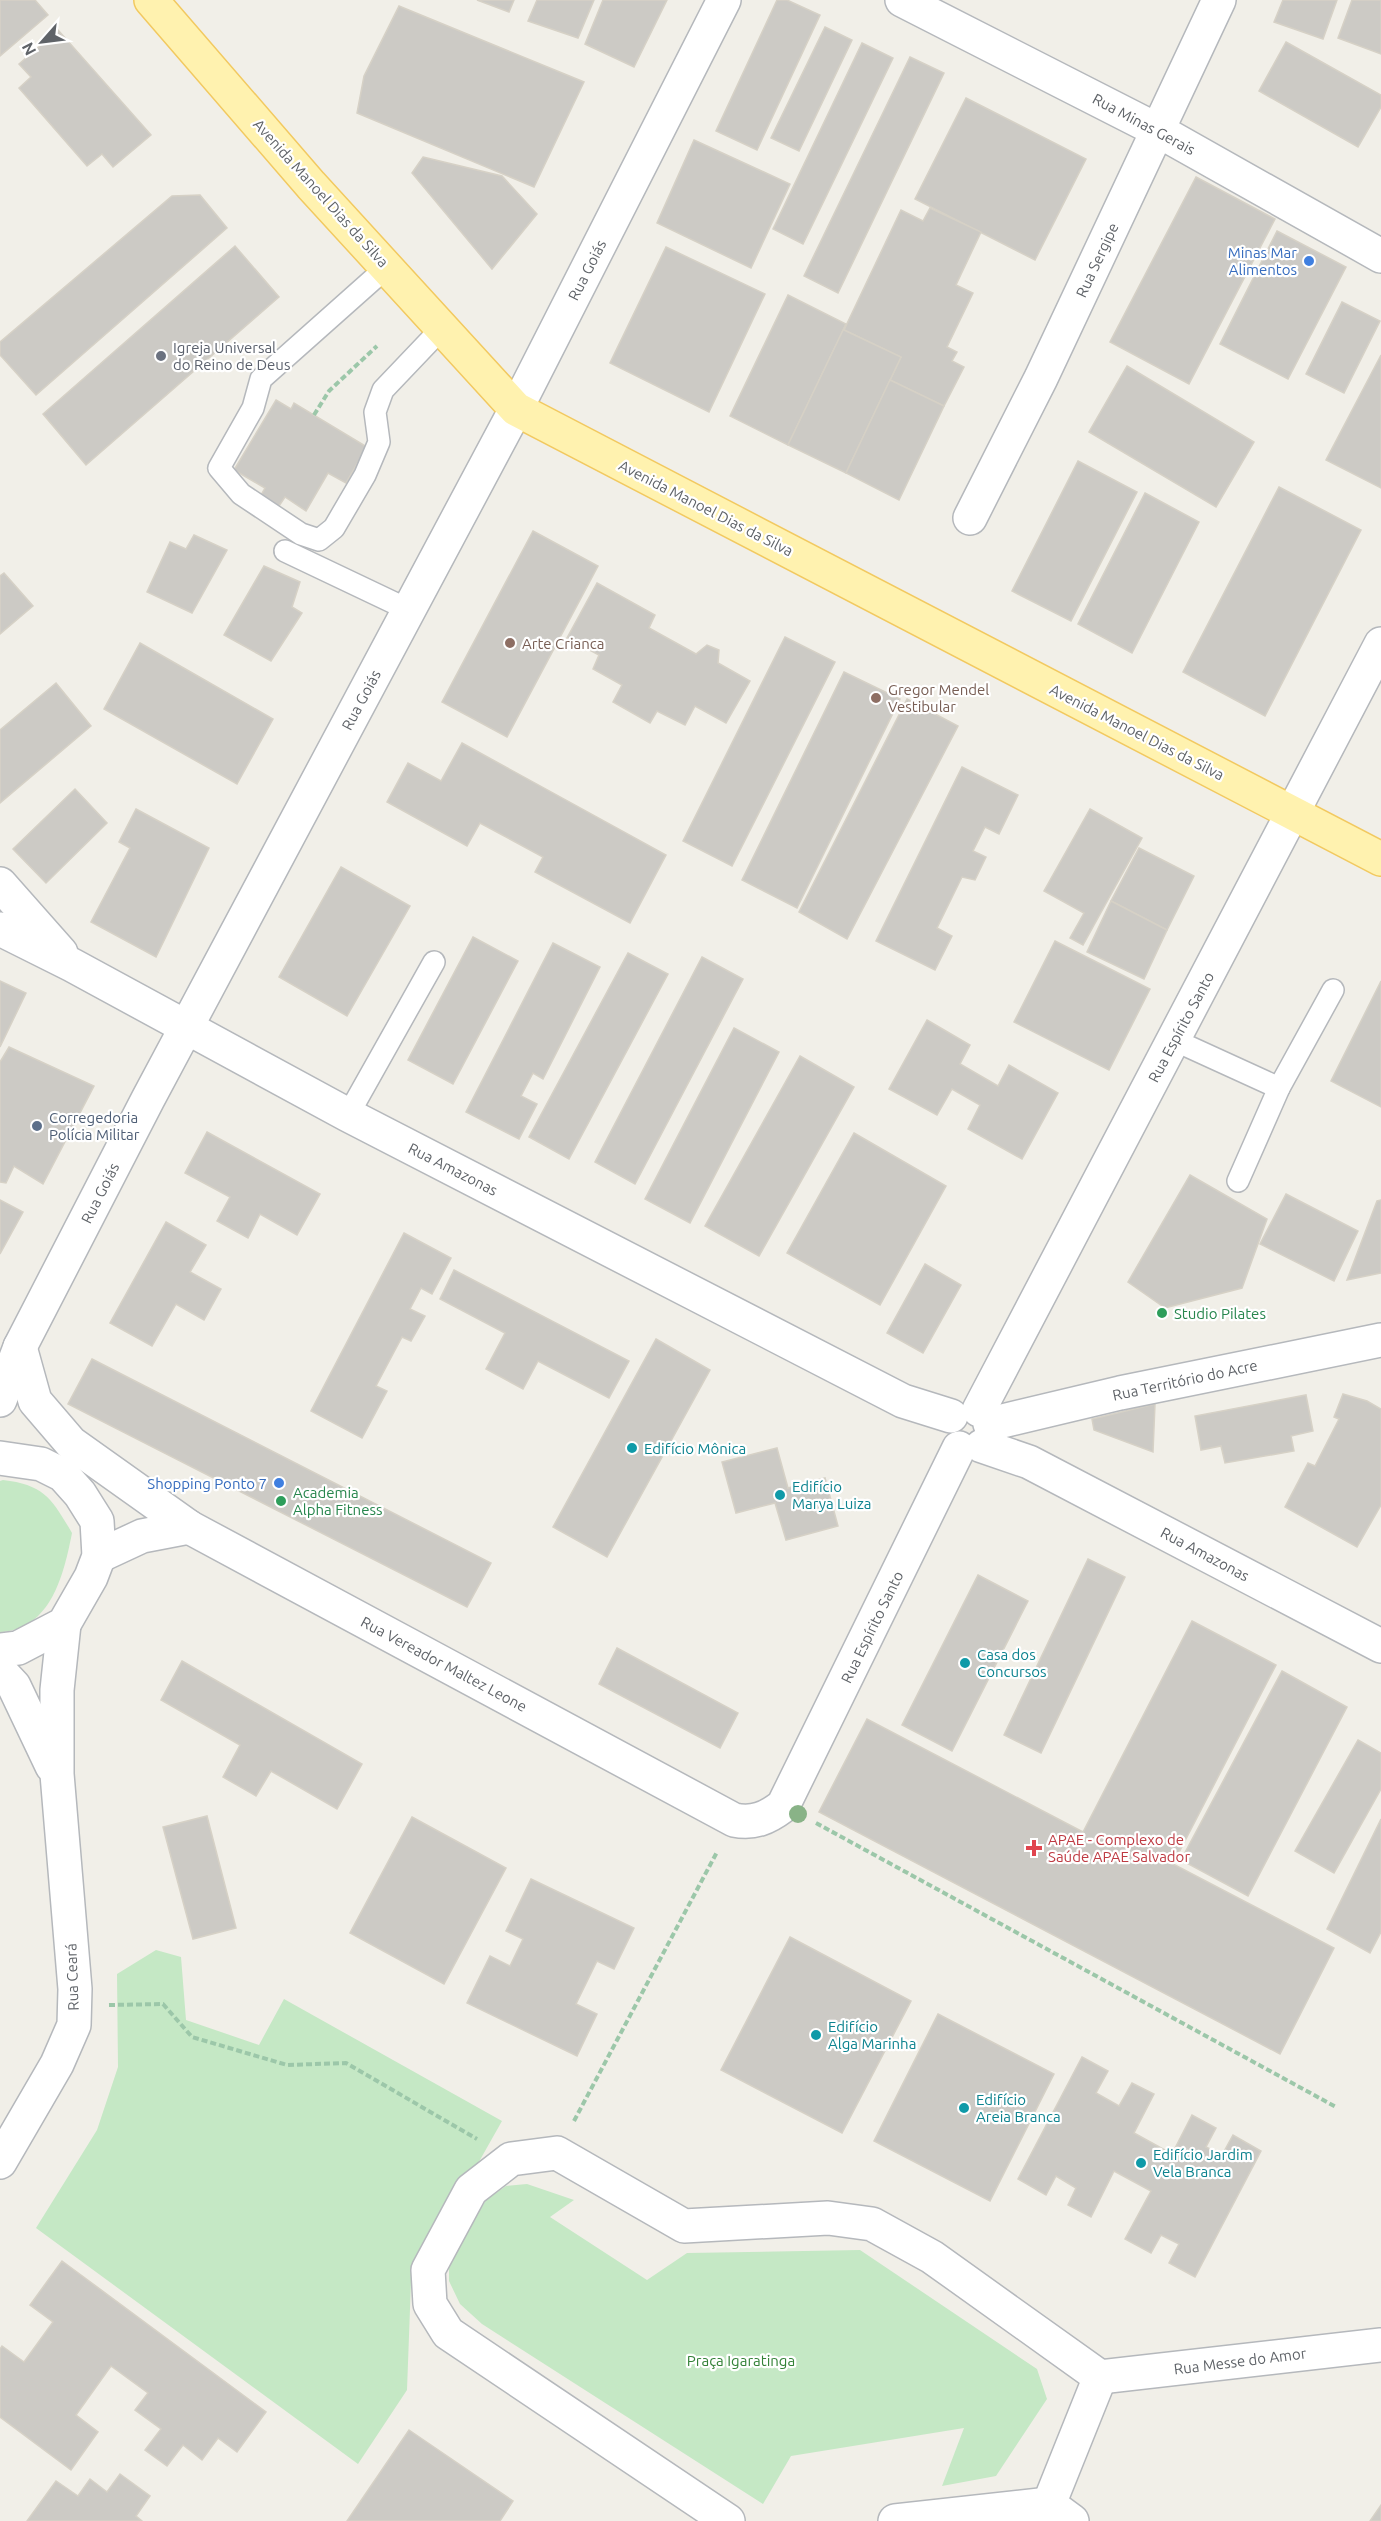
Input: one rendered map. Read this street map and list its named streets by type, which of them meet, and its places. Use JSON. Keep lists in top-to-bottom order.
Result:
{
  "streets": {
    "main road": ["Avenida Manoel Dias da Silva"],
    "street": [
      "Rua Minas Gerais",
      "Rua Sergipe",
      "Rua Goiás",
      "Rua Espírito Santo",
      "Rua Amazonas",
      "Rua Território do Acre",
      "Rua Vereador Maltez Leone",
      "Rua Ceará",
      "Rua Messe do Amor"
    ]
  },
  "crossings": [
    ["Rua Minas Gerais", "Rua Sergipe"],
    ["Avenida Manoel Dias da Silva", "Rua Goiás"],
    ["Avenida Manoel Dias da Silva", "Rua Espírito Santo"],
    ["Rua Goiás", "Rua Amazonas"],
    ["Rua Goiás", "Rua Vereador Maltez Leone"],
    ["Rua Espírito Santo", "Rua Amazonas"],
    ["Rua Espírito Santo", "Rua Território do Acre"],
    ["Rua Amazonas", "Rua Território do Acre"]
  ],
  "parks": ["Praça Igaratinga"],
  "places": {
    "other": [
      "Minas Mar Alimentos",
      "Igreja Universal do Reino de Deus",
      "Arte Crianca",
      "Gregor Mendel Vestibular",
      "Corregedoria Polícia Militar",
      "Studio Pilates",
      "Edifício Mônica",
      "Shopping Ponto 7",
      "Edifício Marya Luiza",
      "Academia Alpha Fitness",
      "Casa dos Concursos",
      "Edifício Alga Marinha",
      "Edifício Areia Branca",
      "Edifício Jardim Vela Branca"
    ],
    "health": ["APAE - Complexo de Saúde APAE Salvador"]
  },
  "north": "bottom left"
}
